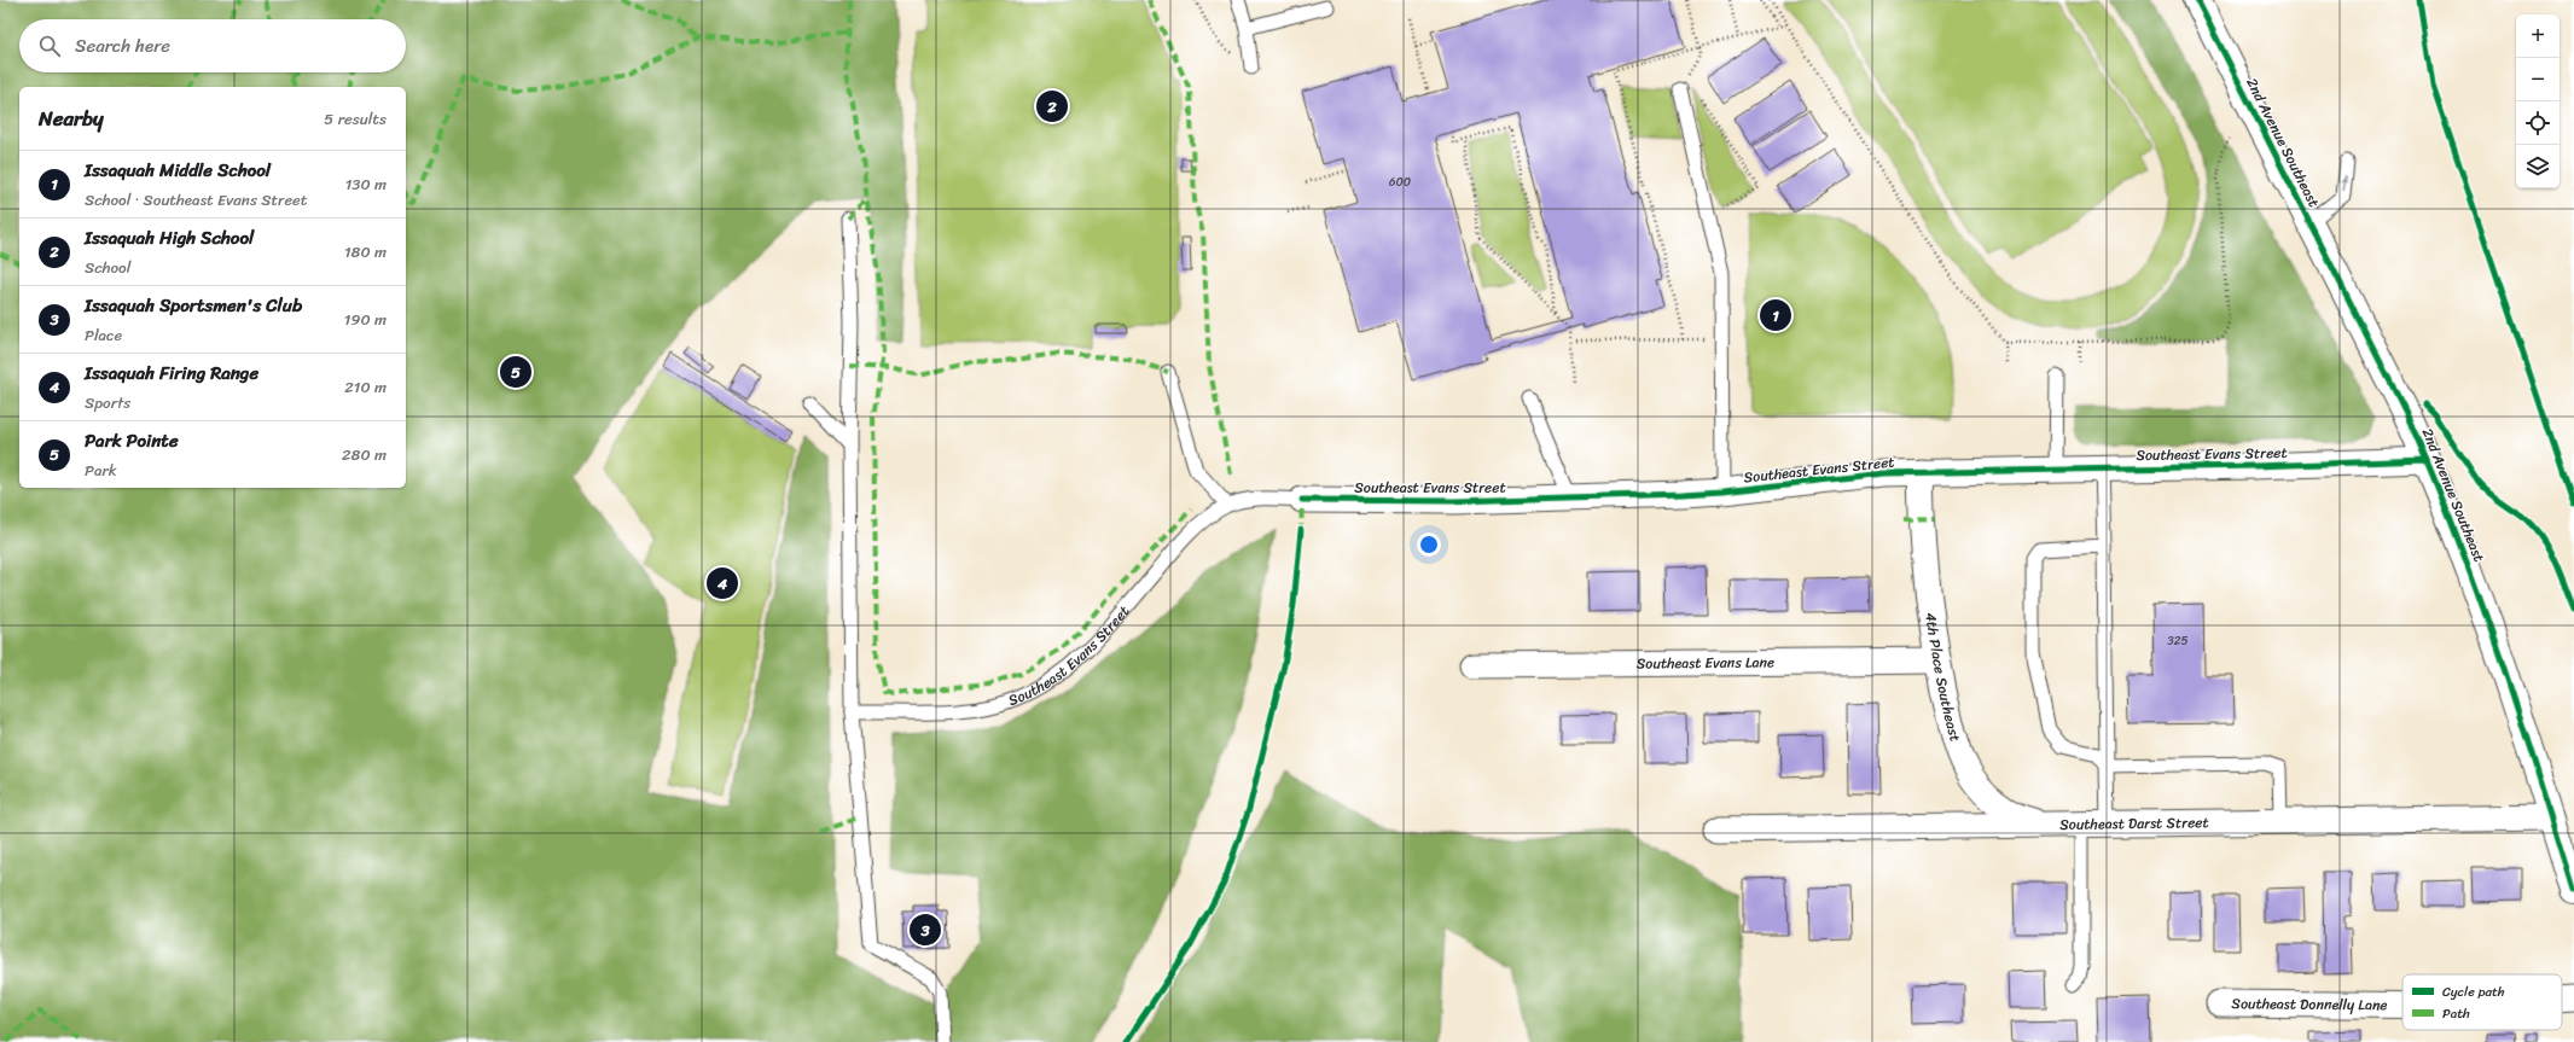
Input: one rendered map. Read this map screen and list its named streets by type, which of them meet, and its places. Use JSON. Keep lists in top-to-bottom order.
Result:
{
  "streets": {
    "street": [
      "2nd Avenue Southeast",
      "Southeast Evans Street",
      "Southeast Evans Lane",
      "4th Place Southeast",
      "Southeast Darst Street",
      "Southeast Donnelly Lane"
    ]
  },
  "crossings": [
    ["2nd Avenue Southeast", "Southeast Evans Street"],
    ["2nd Avenue Southeast", "Southeast Darst Street"],
    ["Southeast Evans Street", "4th Place Southeast"],
    ["Southeast Evans Lane", "4th Place Southeast"],
    ["4th Place Southeast", "Southeast Darst Street"]
  ],
  "house_numbers": ["600", "325"],
  "legend": ["Cycle path", "Path"],
  "page": {
    "map_buttons": ["+", "−"],
    "search": "Search here",
    "heading": ["Nearby", "5 results"],
    "pins": [
      "2",
      "1",
      "5",
      "4",
      "3"
    ],
    "list": [
      {
        "mark": "1",
        "name": "Issaquah Middle School",
        "note": "School · Southeast Evans Street",
        "value": "130 m"
      },
      {
        "mark": "2",
        "name": "Issaquah High School",
        "note": "School",
        "value": "180 m"
      },
      {
        "mark": "3",
        "name": "Issaquah Sportsmen's Club",
        "note": "Place",
        "value": "190 m"
      },
      {
        "mark": "4",
        "name": "Issaquah Firing Range",
        "note": "Sports",
        "value": "210 m"
      },
      {
        "mark": "5",
        "name": "Park Pointe",
        "note": "Park",
        "value": "280 m"
      }
    ]
  }
}
